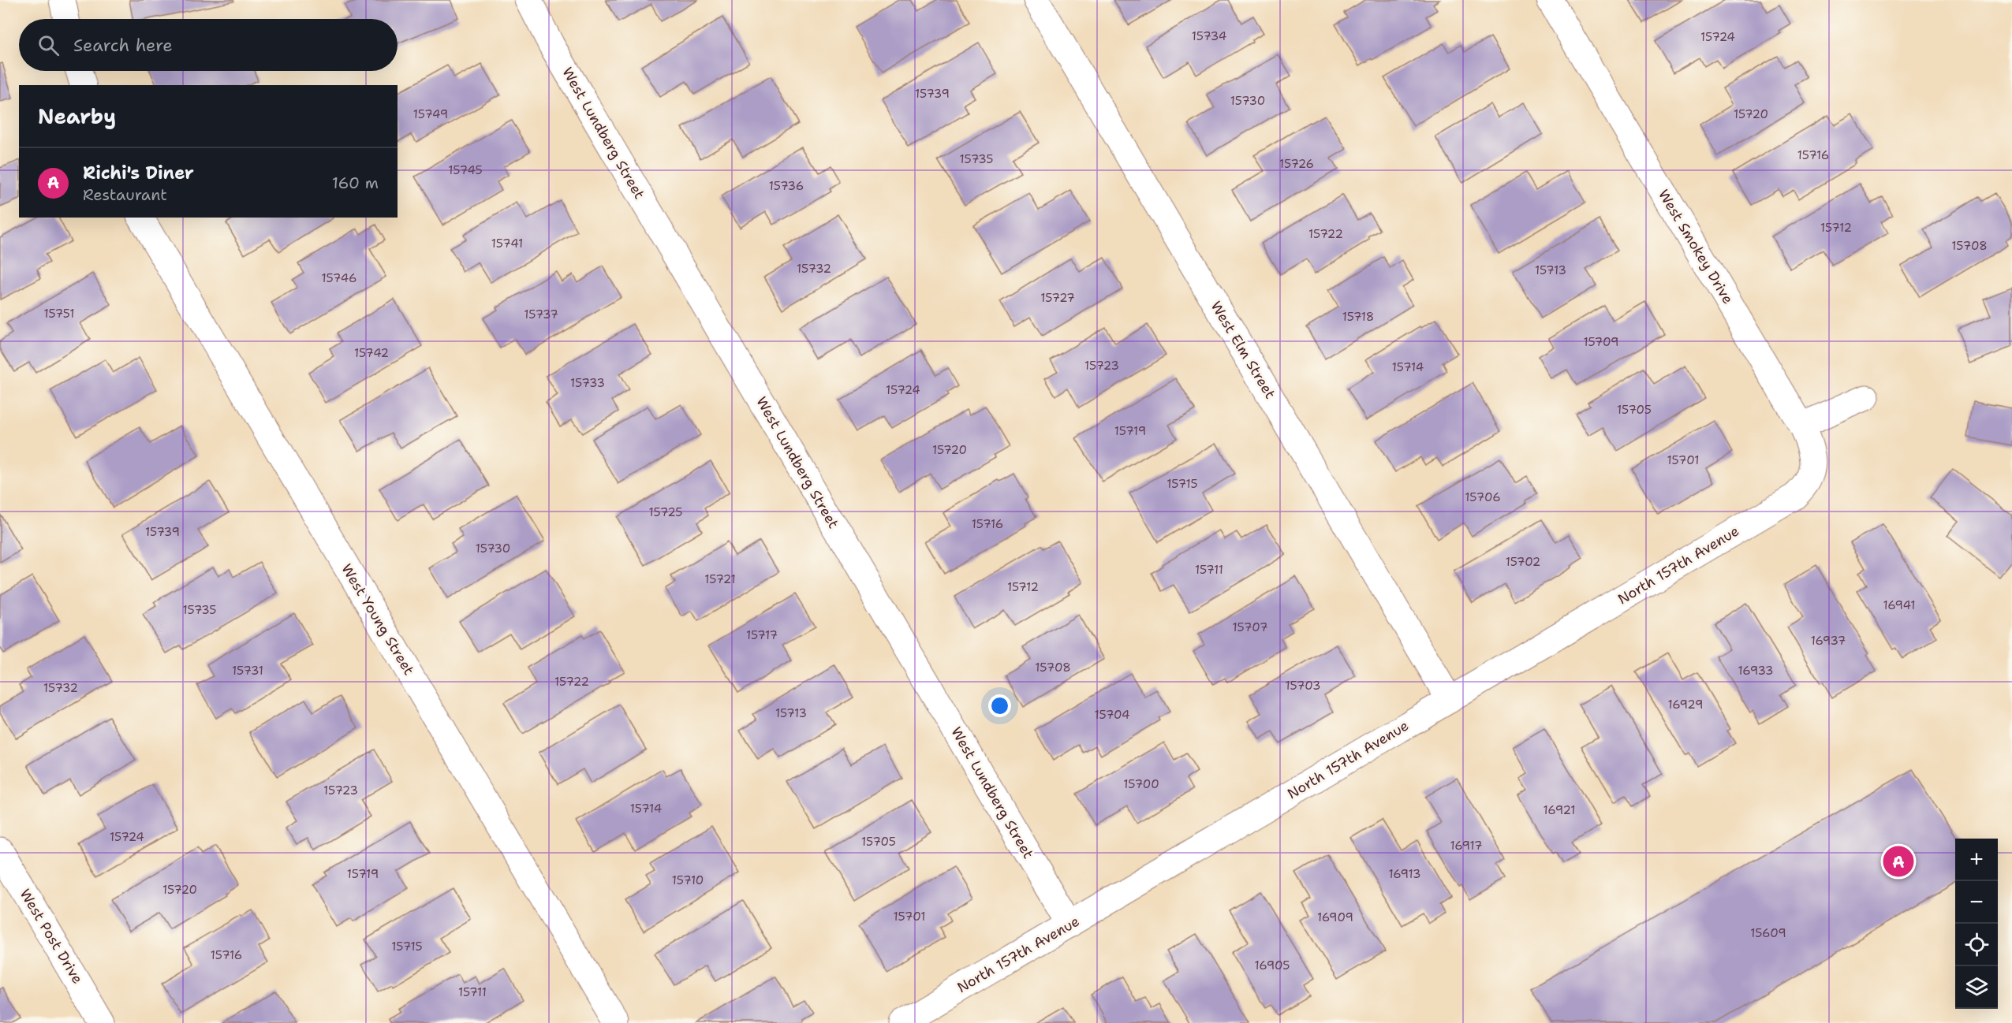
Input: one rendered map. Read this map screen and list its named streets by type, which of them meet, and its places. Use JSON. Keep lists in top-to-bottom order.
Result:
{
  "streets": {
    "street": [
      "West Lundberg Street",
      "West Smokey Drive",
      "West Elm Street",
      "North 157th Avenue",
      "West Young Street",
      "West Post Drive"
    ]
  },
  "crossings": [
    ["West Lundberg Street", "North 157th Avenue"],
    ["West Smokey Drive", "North 157th Avenue"],
    ["West Elm Street", "North 157th Avenue"]
  ],
  "house_numbers": [
    "15734",
    "15724",
    "15739",
    "15730",
    "15749",
    "15720",
    "15716",
    "15735",
    "15726",
    "15745",
    "15736",
    "15712",
    "15722",
    "15741",
    "15708",
    "15732",
    "15713",
    "15746",
    "15727",
    "15751",
    "15737",
    "15718",
    "15709",
    "15742",
    "15723",
    "15714",
    "15733",
    "15724",
    "15705",
    "15719",
    "15720",
    "15701",
    "15715",
    "15706",
    "15725",
    "15716",
    "15739",
    "15730",
    "15702",
    "15711",
    "15721",
    "15712",
    "16941",
    "15735",
    "15707",
    "15717",
    "16937",
    "15708",
    "15731",
    "16933",
    "15722",
    "15703",
    "15732",
    "16929",
    "15713",
    "15704",
    "15700",
    "15723",
    "15714",
    "16921",
    "15724",
    "15705",
    "16917",
    "15719",
    "16913",
    "15710",
    "15720",
    "15701",
    "16909",
    "15609",
    "15715",
    "15716",
    "16905",
    "15711"
  ],
  "page": {
    "search": "Search here",
    "heading": "Nearby",
    "list": [
      {
        "mark": "A",
        "name": "Richi's Diner",
        "note": "Restaurant",
        "value": "160 m"
      }
    ],
    "map_buttons": ["+", "−"],
    "pins": "A"
  }
}
